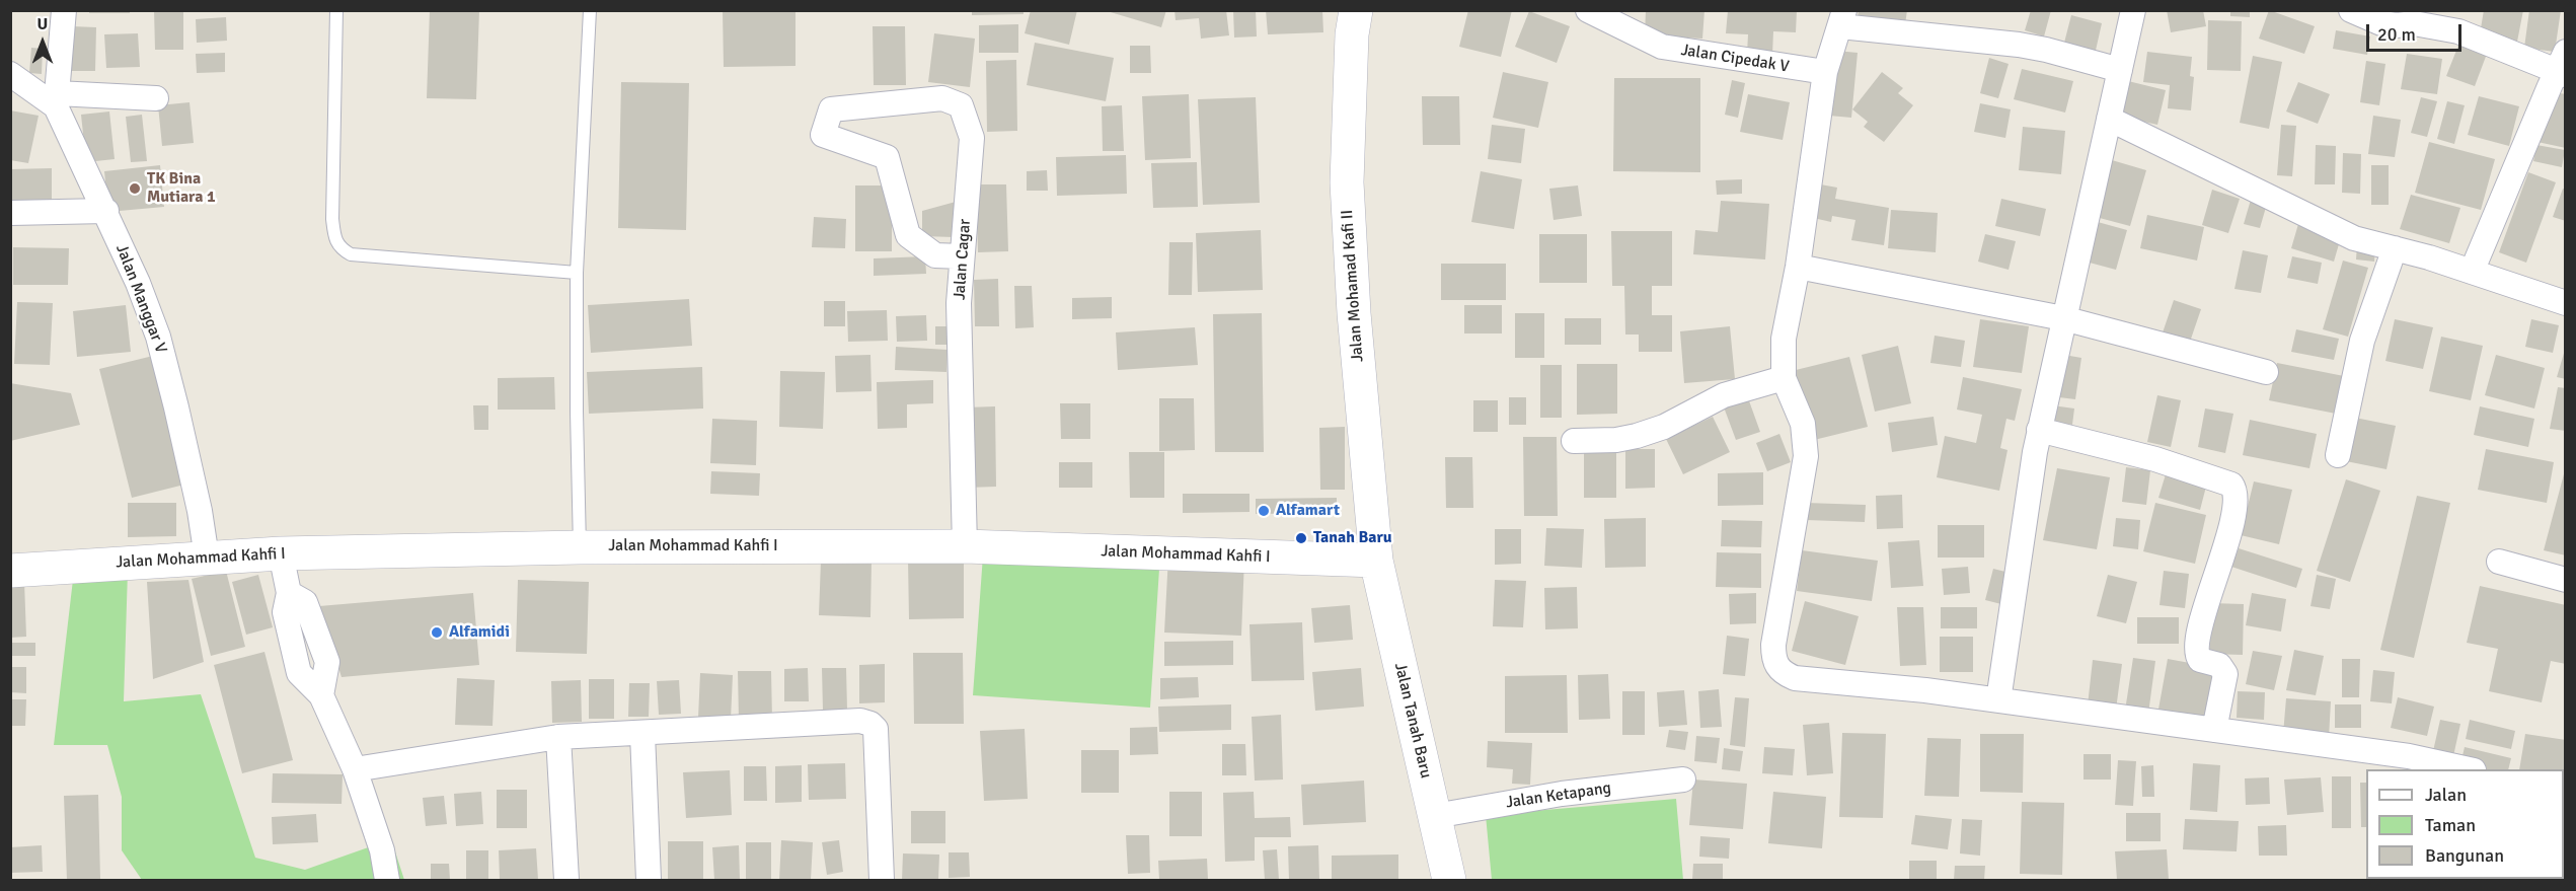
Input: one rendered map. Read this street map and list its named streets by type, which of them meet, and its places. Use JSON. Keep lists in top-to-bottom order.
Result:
{
  "streets": {
    "main road": ["Jalan Mohamad Kafi II", "Jalan Mohammad Kahfi I", "Jalan Tanah Baru"],
    "street": [
      "Jalan Cipedak V",
      "Jalan Cagar",
      "Jalan Manggar V",
      "Jalan Ketapang"
    ]
  },
  "crossings": [
    ["Jalan Cagar", "Jalan Mohammad Kahfi I"],
    ["Jalan Mohamad Kafi II", "Jalan Mohammad Kahfi I"],
    ["Jalan Mohamad Kafi II", "Jalan Tanah Baru"],
    ["Jalan Manggar V", "Jalan Mohammad Kahfi I"],
    ["Jalan Mohammad Kahfi I", "Jalan Tanah Baru"],
    ["Jalan Tanah Baru", "Jalan Ketapang"]
  ],
  "places": [
    "TK Bina Mutiara 1",
    "Alfamart",
    "Tanah Baru",
    "Alfamidi"
  ],
  "legend": ["Jalan", "Taman", "Bangunan"],
  "scale_bar": "20 m",
  "north": "top"
}
